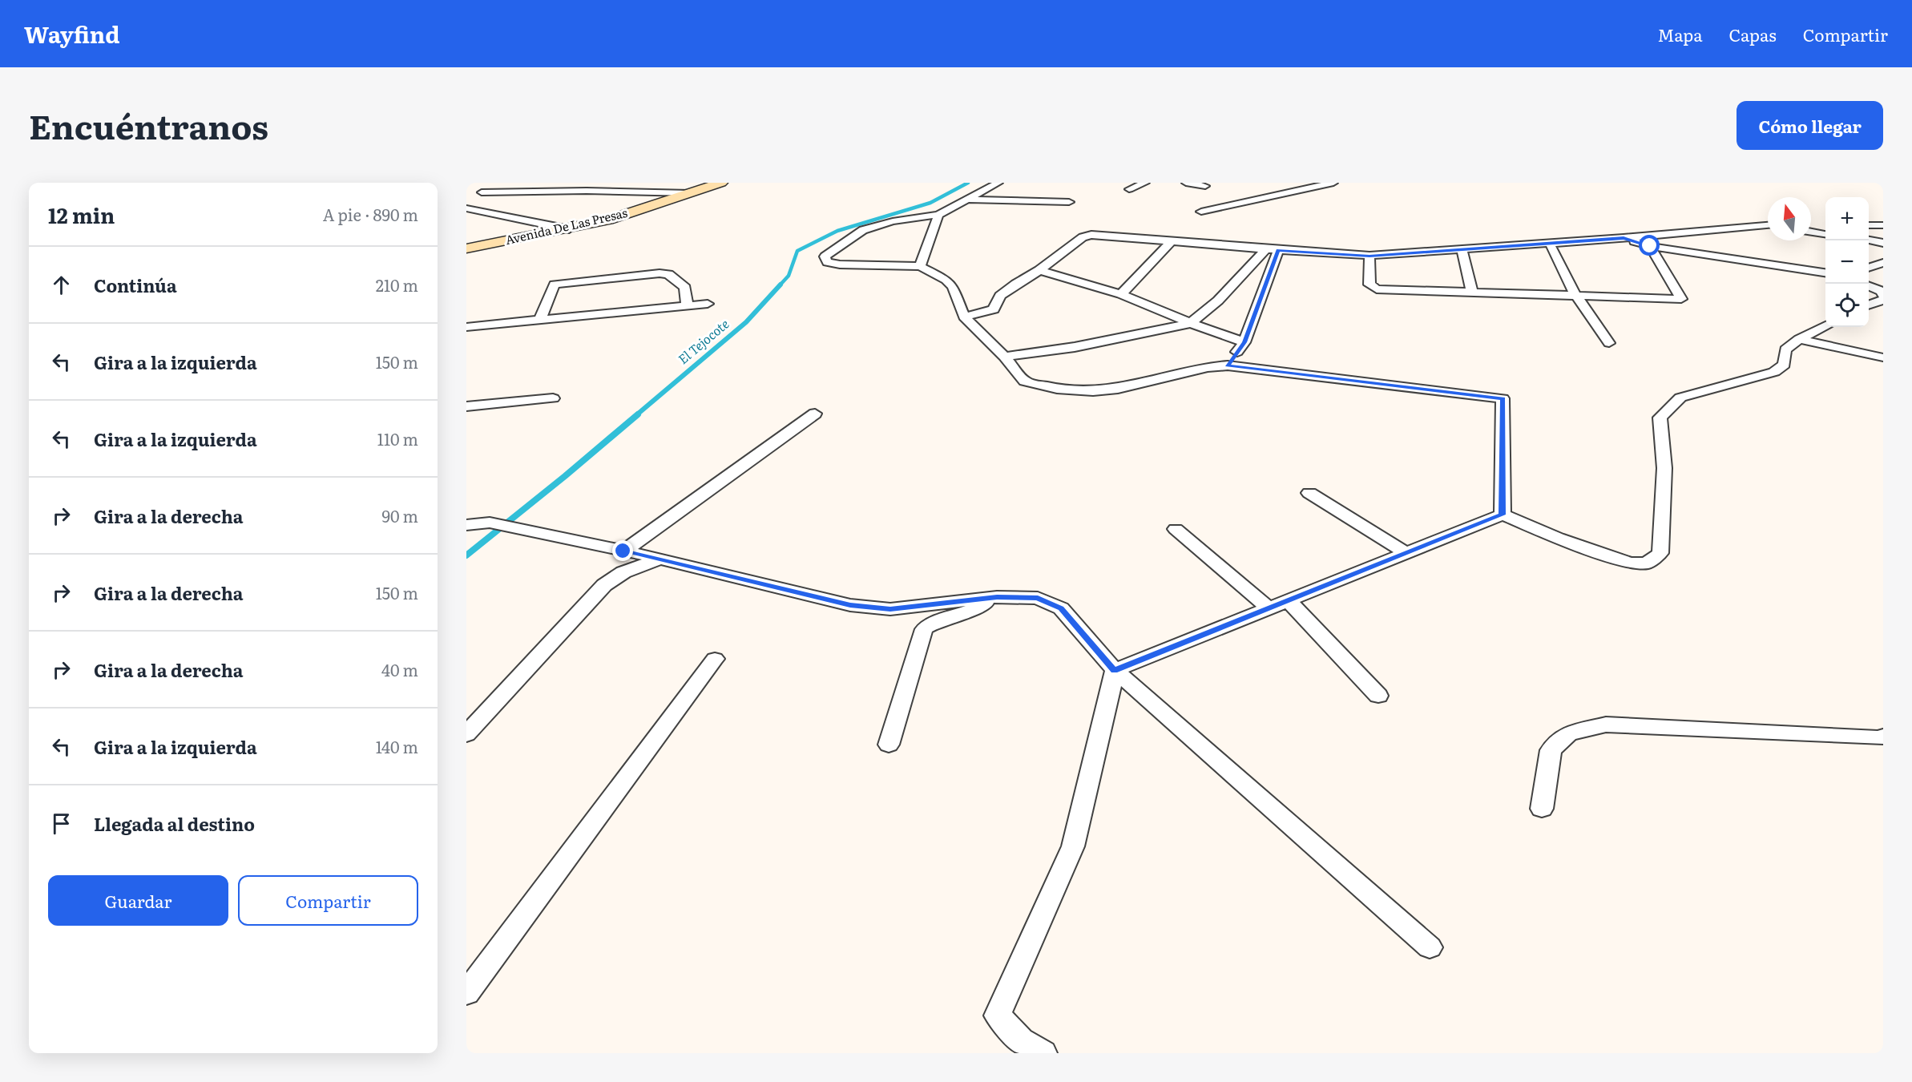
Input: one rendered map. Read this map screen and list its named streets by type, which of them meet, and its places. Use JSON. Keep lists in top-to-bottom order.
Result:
{
  "streets": {
    "main road": ["Avenida De Las Presas"]
  },
  "water": ["El Tejocote"],
  "north": "top",
  "page": {
    "header": "Wayfind",
    "nav": ["Mapa", "Capas", "Compartir"],
    "title": "Encuéntranos",
    "buttons": [
      "Cómo llegar",
      ["Guardar", "Compartir"]
    ],
    "heading": ["12 min", "A pie · 890 m"],
    "map_buttons": ["+", "−"],
    "list": [
      ["Continúa", "210 m"],
      ["Gira a la izquierda", "150 m"],
      ["Gira a la izquierda", "110 m"],
      ["Gira a la derecha", "90 m"],
      ["Gira a la derecha", "150 m"],
      ["Gira a la derecha", "40 m"],
      ["Gira a la izquierda", "140 m"],
      "Llegada al destino"
    ]
  }
}
